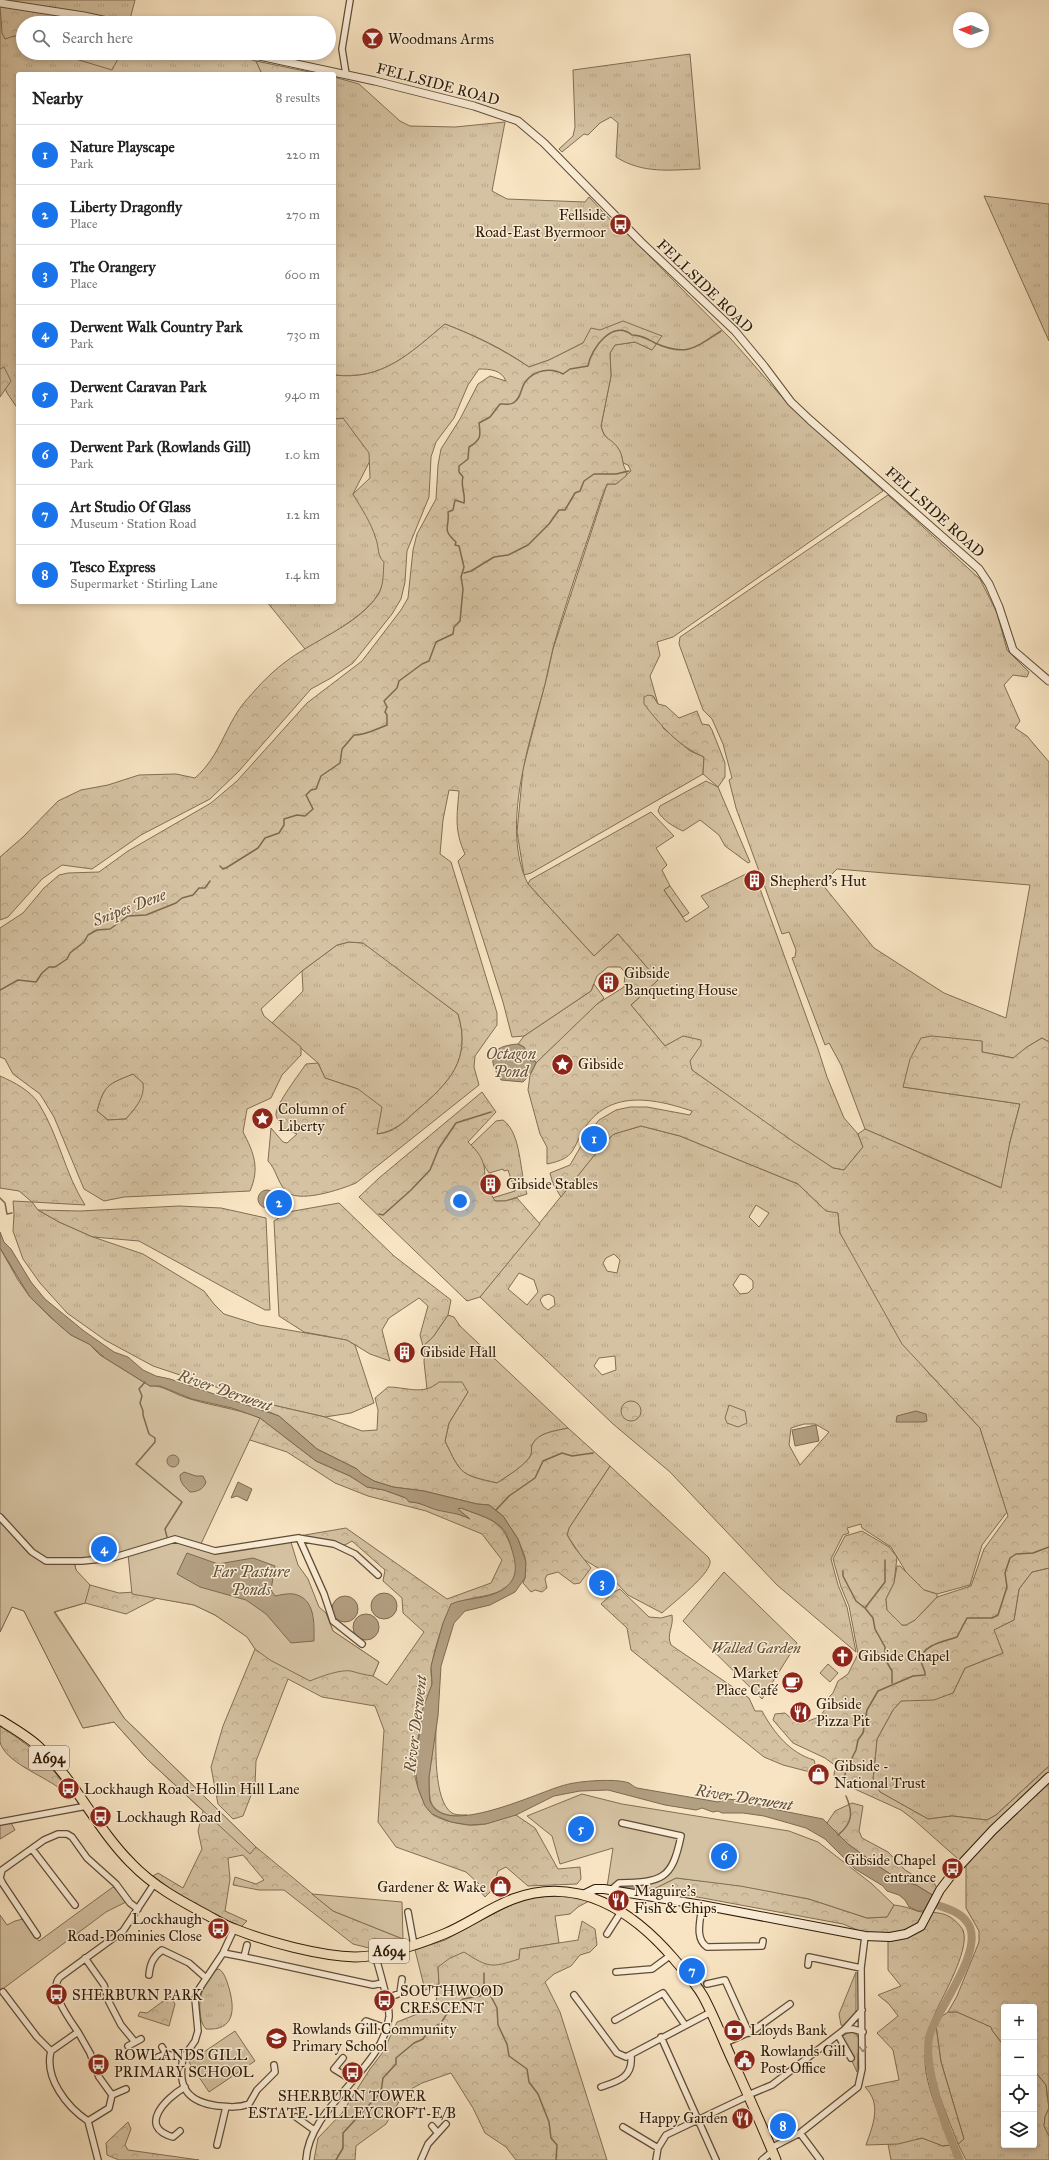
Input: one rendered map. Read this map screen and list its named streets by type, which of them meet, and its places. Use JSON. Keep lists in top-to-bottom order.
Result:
{
  "streets": {
    "main road": ["A694"],
    "street": ["FELLSIDE ROAD"]
  },
  "water": [
    "Snipes Dene",
    "Octagon Pond",
    "River Derwent",
    "Far Pasture Ponds"
  ],
  "parks": ["Walled Garden"],
  "places": {
    "bar": ["Woodmans Arms"],
    "bus stop": [
      "Fellside Road-East Byermoor",
      "Lockhaugh Road-Hollin Hill Lane",
      "Lockhaugh Road",
      "Gibside Chapel entrance",
      "Lockhaugh Road-Dominies Close",
      "SHERBURN PARK",
      "SOUTHWOOD CRESCENT",
      "ROWLANDS GILL PRIMARY SCHOOL",
      "SHERBURN TOWER ESTATE-LILLEYCROFT-E/B"
    ],
    "building": [
      "Shepherd's Hut",
      "Gibside Banqueting House",
      "Gibside Stables",
      "Gibside Hall"
    ],
    "place": ["Gibside", "Column of Liberty"],
    "church": ["Gibside Chapel"],
    "cafe": ["Market Place Café"],
    "restaurant": ["Gibside Pizza Pit", "Maguire's Fish & Chips", "Happy Garden"],
    "shop": ["Gibside - National Trust", "Gardener & Wake"],
    "bank": ["Lloyds Bank"],
    "school or university": ["Rowlands Gill Community Primary School"],
    "public building": ["Rowlands Gill Post Office"]
  },
  "north": "left",
  "page": {
    "search": "Search here",
    "heading": ["Nearby", "8 results"],
    "list": [
      {
        "mark": "1",
        "name": "Nature Playscape",
        "note": "Park",
        "value": "220 m"
      },
      {
        "mark": "2",
        "name": "Liberty Dragonfly",
        "note": "Place",
        "value": "270 m"
      },
      {
        "mark": "3",
        "name": "The Orangery",
        "note": "Place",
        "value": "600 m"
      },
      {
        "mark": "4",
        "name": "Derwent Walk Country Park",
        "note": "Park",
        "value": "730 m"
      },
      {
        "mark": "5",
        "name": "Derwent Caravan Park",
        "note": "Park",
        "value": "940 m"
      },
      {
        "mark": "6",
        "name": "Derwent Park (Rowlands Gill)",
        "note": "Park",
        "value": "1.0 km"
      },
      {
        "mark": "7",
        "name": "Art Studio Of Glass",
        "note": "Museum · Station Road",
        "value": "1.2 km"
      },
      {
        "mark": "8",
        "name": "Tesco Express",
        "note": "Supermarket · Stirling Lane",
        "value": "1.4 km"
      }
    ],
    "pins": [
      "1",
      "2",
      "4",
      "3",
      "5",
      "6",
      "7",
      "8"
    ],
    "map_buttons": ["+", "−"]
  }
}
